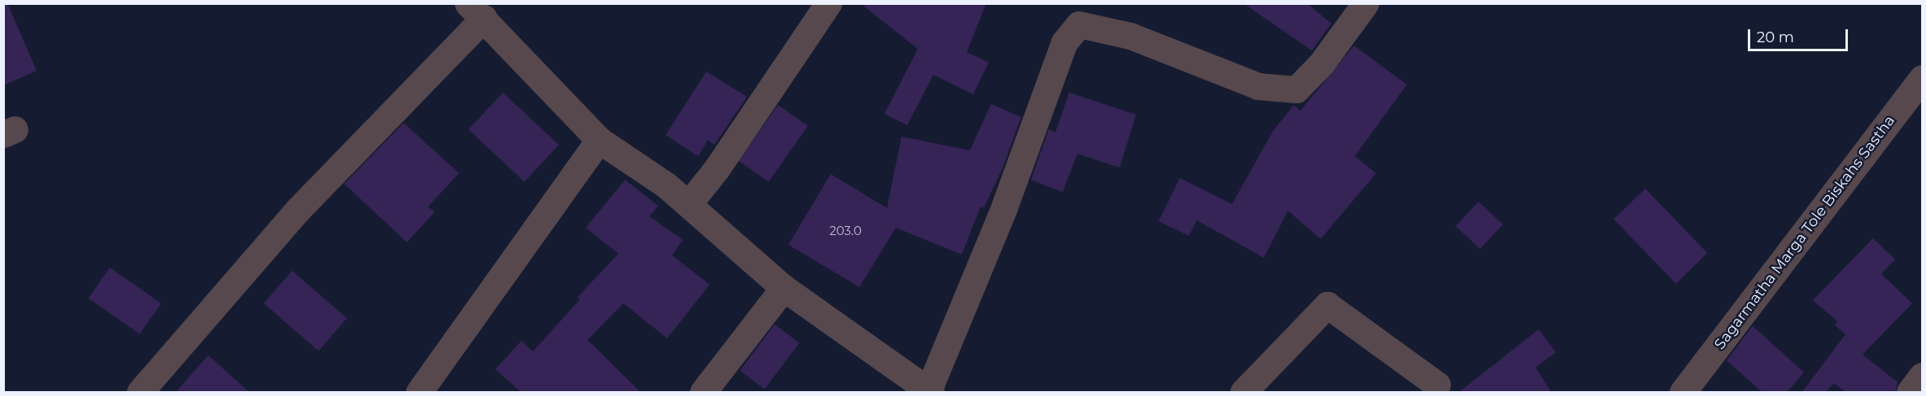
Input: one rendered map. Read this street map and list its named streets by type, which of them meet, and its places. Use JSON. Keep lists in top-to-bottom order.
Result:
{
  "streets": {
    "street": ["Sagarmatha Marga Tole Biskahs Sastha"]
  },
  "house_numbers": ["203.0"],
  "scale_bar": "20 m"
}
